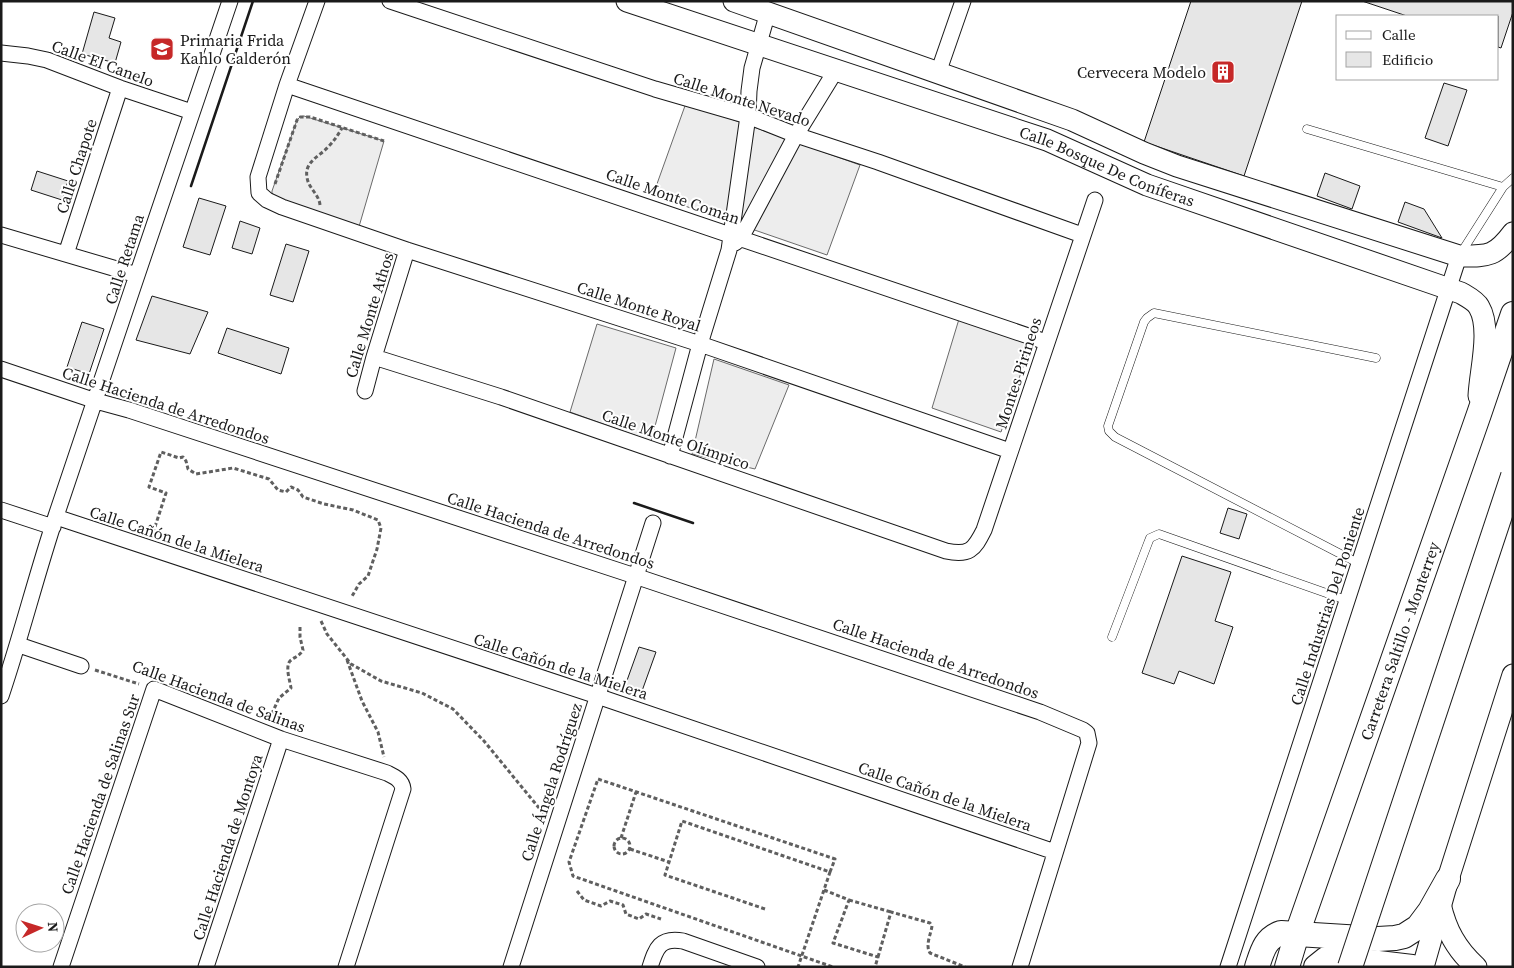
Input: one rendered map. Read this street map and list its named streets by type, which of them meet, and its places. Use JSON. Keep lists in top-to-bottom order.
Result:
{
  "streets": {
    "main road": ["Carretera Saltillo - Monterrey"],
    "street": [
      "Calle El Canelo",
      "Calle Monte Nevado",
      "Calle Chapote",
      "Calle Bosque De Coníferas",
      "Calle Monte Coman",
      "Calle Retama",
      "Calle Monte Royal",
      "Calle Monte Athos",
      "Montes Pirineos",
      "Calle Hacienda de Arredondos",
      "Calle Monte Olímpico",
      "Calle Cañón de la Mielera",
      "Calle Industrias Del Poniente",
      "Calle Hacienda de Salinas",
      "Calle Ángela Rodríguez",
      "Calle Hacienda de Salinas Sur",
      "Calle Hacienda de Montoya"
    ]
  },
  "crossings": [
    ["Calle El Canelo", "Calle Chapote"],
    ["Calle El Canelo", "Calle Retama"],
    ["Calle Monte Nevado", "Montes Pirineos"],
    ["Calle Bosque De Coníferas", "Calle Industrias Del Poniente"],
    ["Calle Bosque De Coníferas", "Carretera Saltillo - Monterrey"],
    ["Calle Monte Coman", "Montes Pirineos"],
    ["Calle Retama", "Calle Hacienda de Arredondos"],
    ["Calle Retama", "Calle Cañón de la Mielera"],
    ["Calle Monte Royal", "Calle Monte Athos"],
    ["Calle Monte Royal", "Montes Pirineos"],
    ["Calle Monte Athos", "Calle Monte Olímpico"],
    ["Montes Pirineos", "Calle Monte Olímpico"],
    ["Calle Hacienda de Arredondos", "Calle Cañón de la Mielera"],
    ["Calle Hacienda de Arredondos", "Calle Ángela Rodríguez"],
    ["Calle Cañón de la Mielera", "Calle Ángela Rodríguez"],
    ["Calle Hacienda de Salinas", "Calle Hacienda de Salinas Sur"],
    ["Calle Hacienda de Salinas", "Calle Hacienda de Montoya"]
  ],
  "places": {
    "school or university": ["Primaria Frida Kahlo Calderón"],
    "building": ["Cervecera Modelo"]
  },
  "legend": ["Calle", "Edificio"],
  "north": "right"
}
